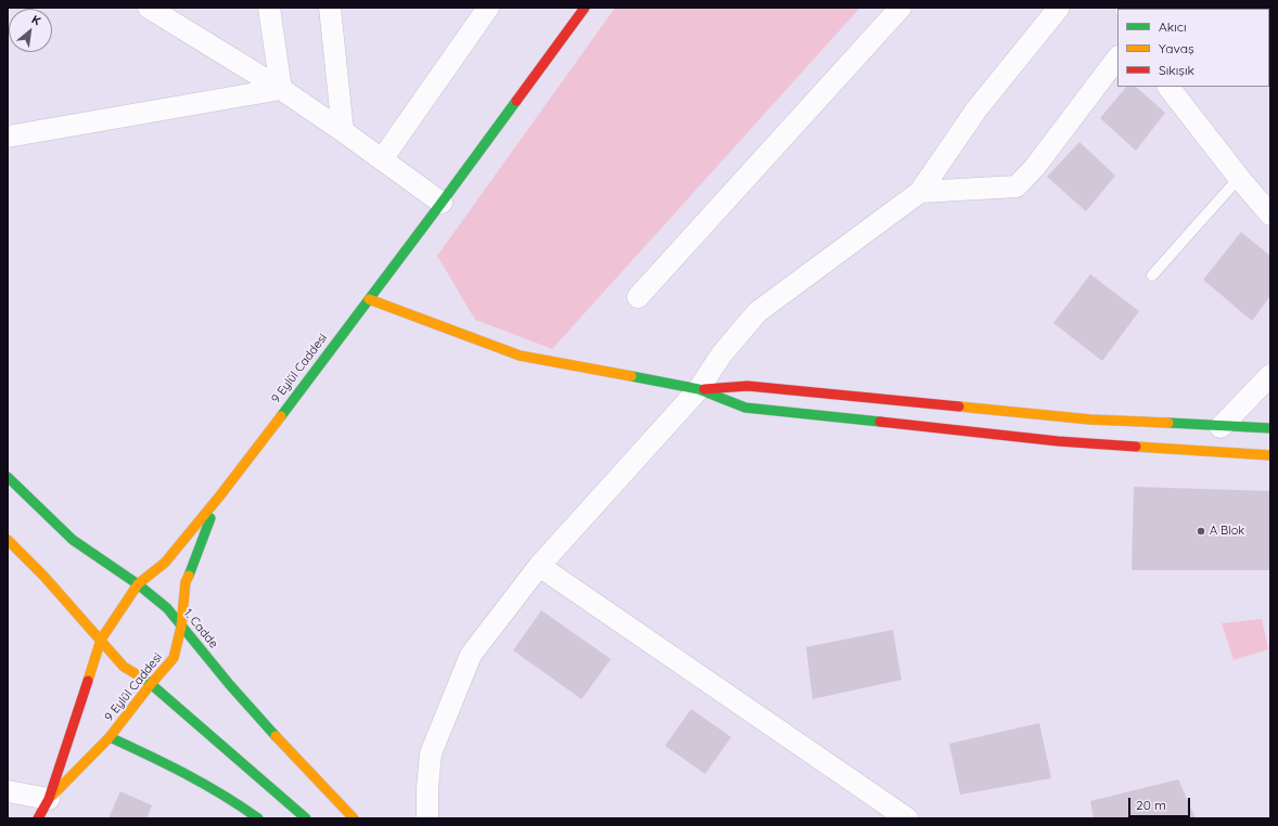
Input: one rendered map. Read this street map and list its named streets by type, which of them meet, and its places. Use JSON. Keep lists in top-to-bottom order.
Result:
{
  "streets": {
    "main road": ["9 Eylül Caddesi", "1. Cadde"]
  },
  "crossings": [
    ["9 Eylül Caddesi", "1. Cadde"]
  ],
  "places": ["A Blok"],
  "legend": ["Akıcı", "Yavaş", "Sıkışık"],
  "scale_bar": "20 m",
  "north": "top right"
}
